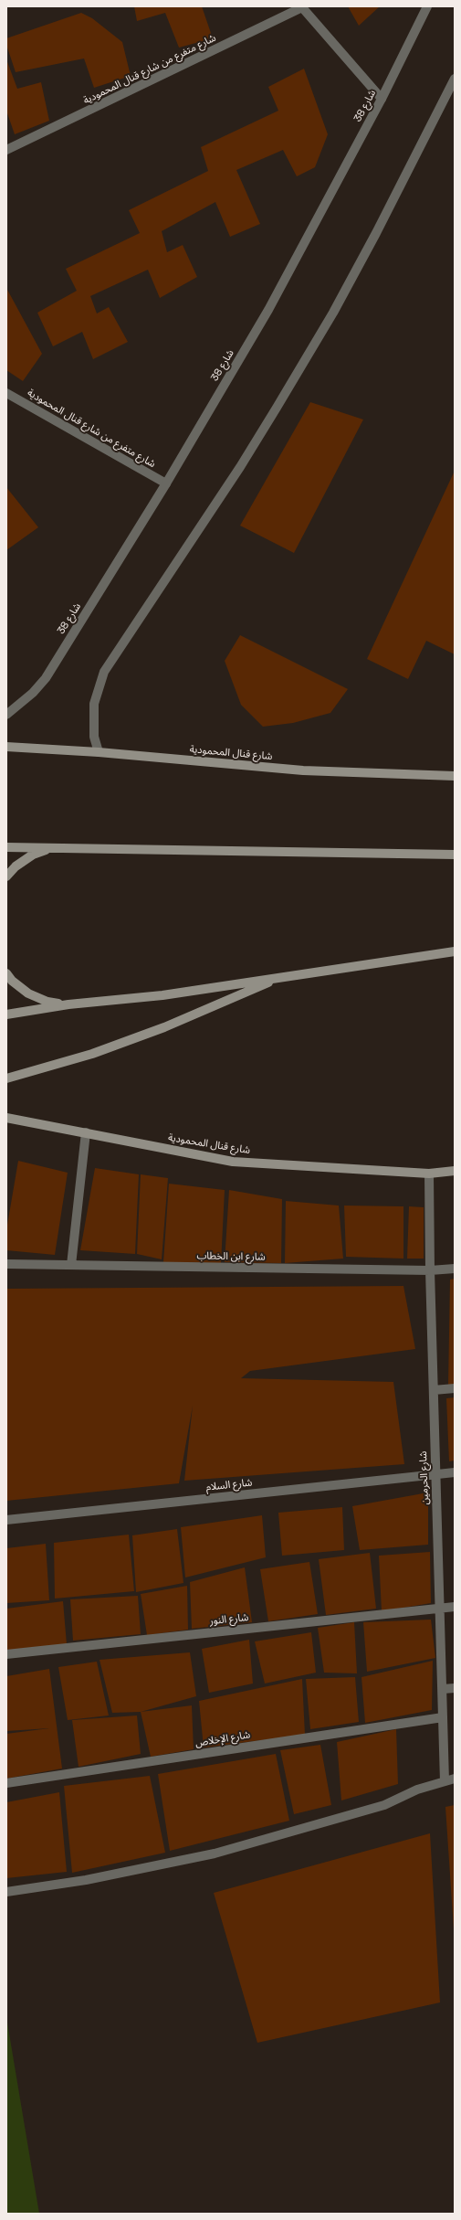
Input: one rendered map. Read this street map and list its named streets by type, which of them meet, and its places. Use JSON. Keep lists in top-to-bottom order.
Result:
{
  "streets": {
    "main road": ["شارع قنال المحمودية"],
    "street": [
      "شارع متفرع من شارع قنال المحمودية",
      "شارع 38",
      "شارع ابن الخطاب",
      "شارع الحرمين",
      "شارع السلام",
      "شارع النور",
      "شارع الإخلاص"
    ]
  },
  "crossings": [
    ["شارع متفرع من شارع قنال المحمودية", "شارع 38"],
    ["شارع قنال المحمودية", "شارع الحرمين"],
    ["شارع ابن الخطاب", "شارع الحرمين"],
    ["شارع الحرمين", "شارع السلام"],
    ["شارع الحرمين", "شارع النور"],
    ["شارع الحرمين", "شارع الإخلاص"]
  ]
}
